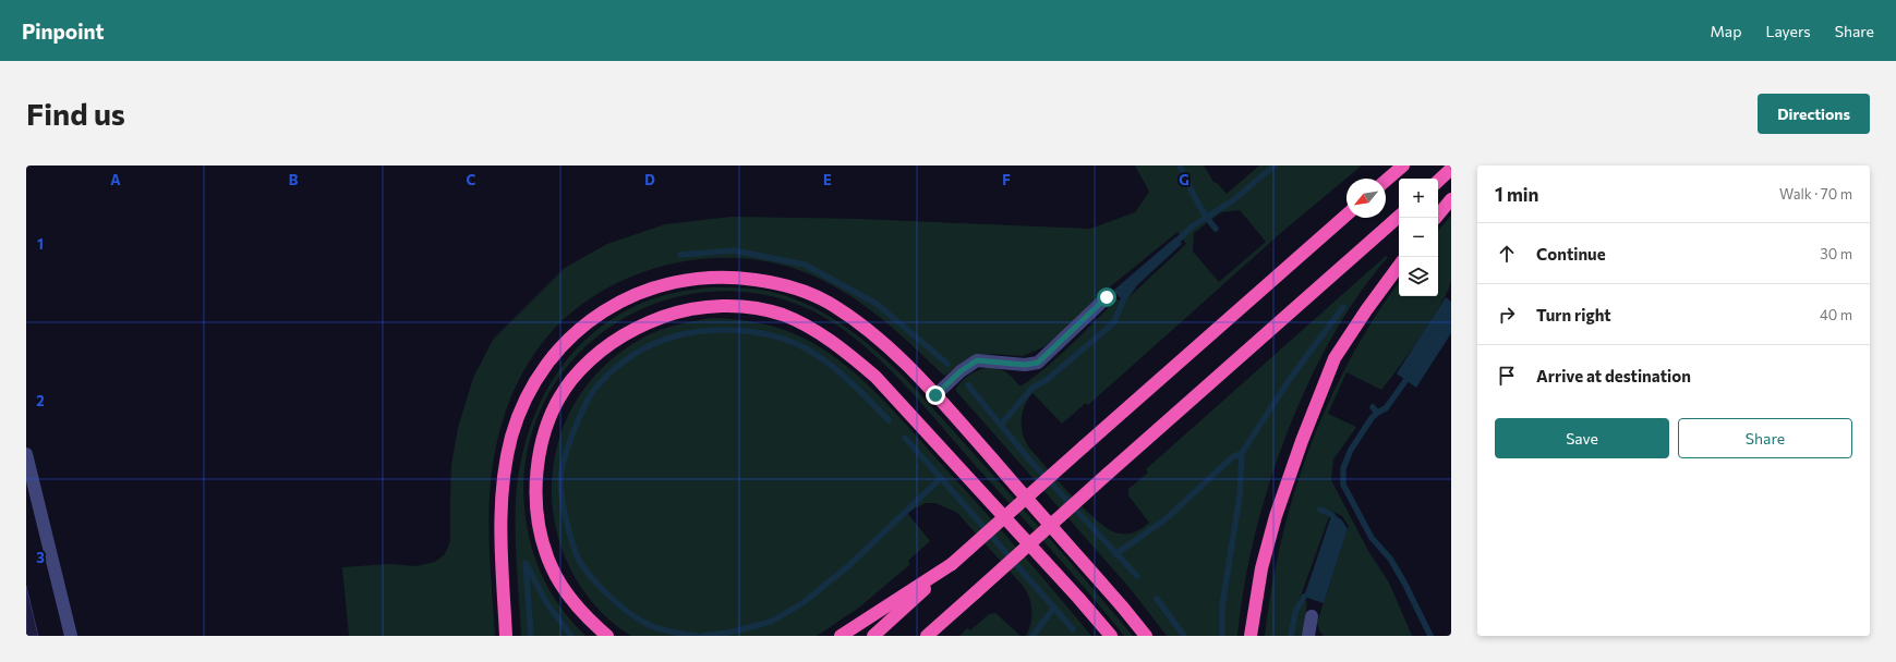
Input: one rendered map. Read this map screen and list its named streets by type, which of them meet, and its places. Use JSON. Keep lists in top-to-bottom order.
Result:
{
  "north": "bottom left",
  "page": {
    "header": "Pinpoint",
    "nav": ["Map", "Layers", "Share"],
    "buttons": [
      "Directions",
      ["Save", "Share"]
    ],
    "title": "Find us",
    "heading": ["1 min", "Walk · 70 m"],
    "map_buttons": ["+", "−"],
    "list": [
      ["Continue", "30 m"],
      ["Turn right", "40 m"],
      "Arrive at destination"
    ]
  },
  "grid": {
    "columns": [
      "A",
      "B",
      "C",
      "D",
      "E",
      "F",
      "G"
    ],
    "rows": ["1", "2", "3"]
  }
}
